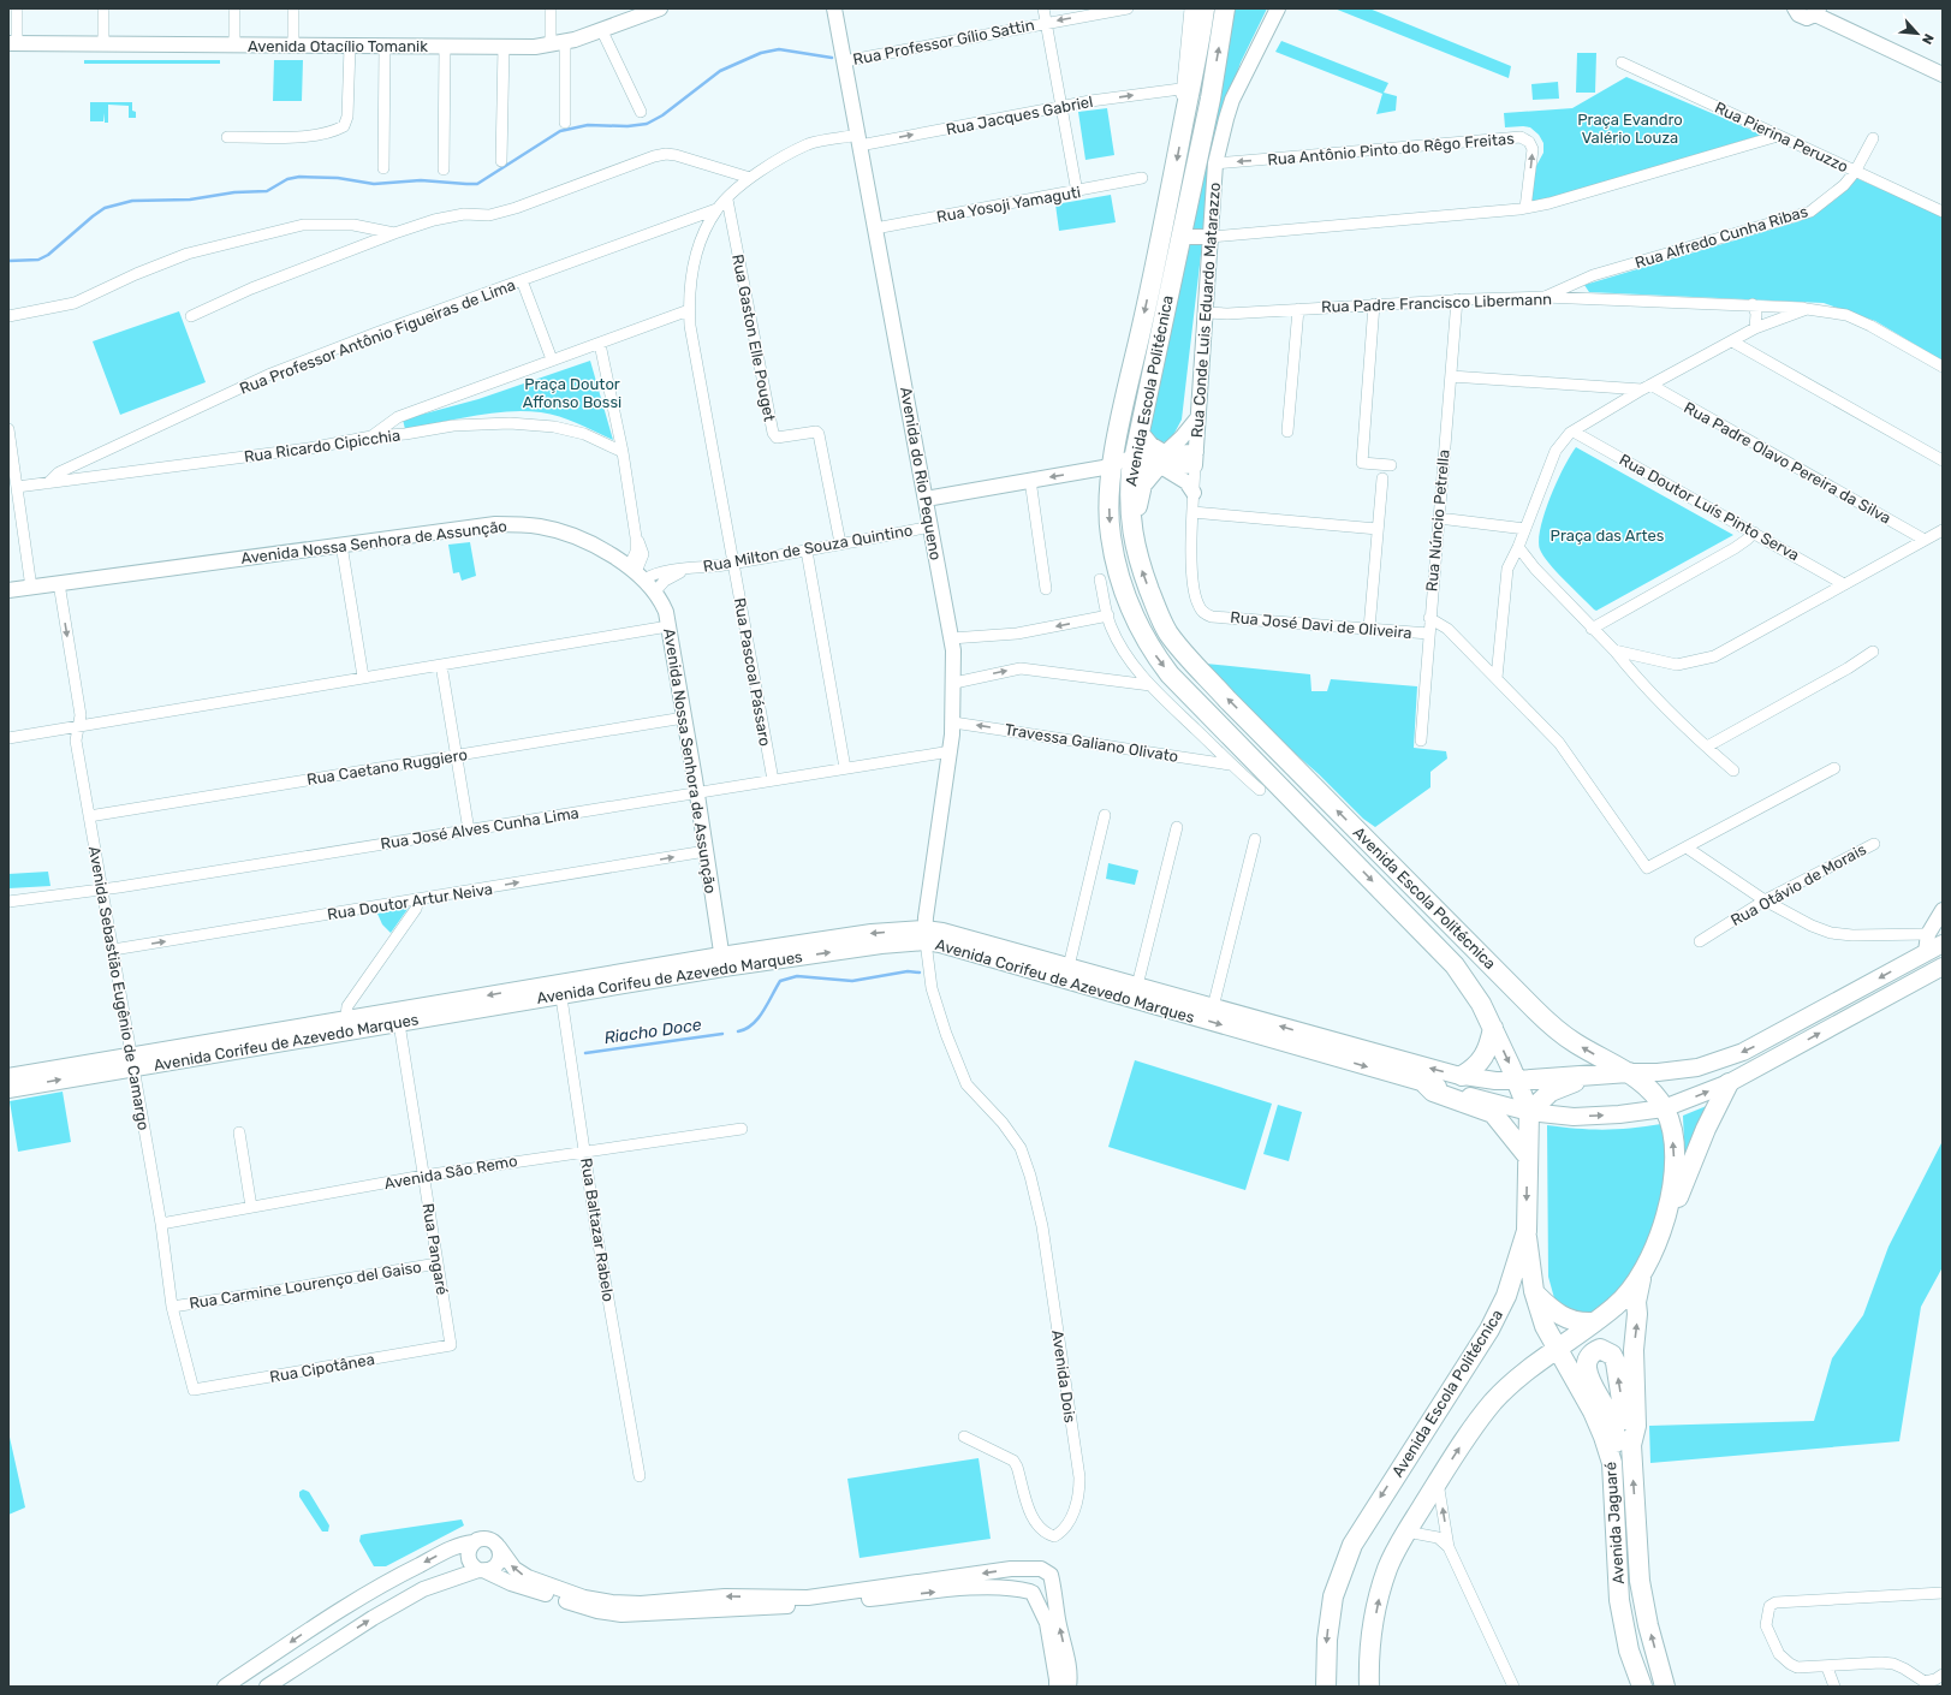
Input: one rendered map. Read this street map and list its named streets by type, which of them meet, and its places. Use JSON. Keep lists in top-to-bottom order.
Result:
{
  "streets": {
    "highway": ["Avenida Escola Politécnica", "Avenida Corifeu de Azevedo Marques", "Avenida Jaguaré"],
    "street": [
      "Rua Professor Gílio Sattin",
      "Avenida Otacílio Tomanik",
      "Rua Jacques Gabriel",
      "Rua Pierina Peruzzo",
      "Rua Antônio Pinto do Rêgo Freitas",
      "Rua Yosoji Yamaguti",
      "Rua Alfredo Cunha Ribas",
      "Rua Padre Francisco Libermann",
      "Rua Conde Luis Eduardo Matarazzo",
      "Rua Professor Antônio Figueiras de Lima",
      "Rua Gaston Elle Pouget",
      "Rua Ricardo Cipicchia",
      "Rua Padre Olavo Pereira da Silva",
      "Avenida do Rio Pequeno",
      "Rua Doutor Luís Pinto Serva",
      "Rua Núncio Petrella",
      "Avenida Nossa Senhora de Assunção",
      "Rua Milton de Souza Quintino",
      "Rua José Davi de Oliveira",
      "Rua Pascoal Pássaro",
      "Travessa Galiano Olivato",
      "Rua Caetano Ruggiero",
      "Rua José Alves Cunha Lima",
      "Rua Otávio de Morais",
      "Rua Doutor Artur Neiva",
      "Avenida Sebastião Eugênio de Camargo",
      "Avenida São Remo",
      "Rua Baltazar Rabelo",
      "Rua Pangaré",
      "Rua Carmine Lourenço del Gaiso",
      "Rua Cipotânea",
      "Avenida Dois"
    ]
  },
  "crossings": [
    ["Rua Professor Gílio Sattin", "Avenida do Rio Pequeno"],
    ["Rua Jacques Gabriel", "Rua Professor Antônio Figueiras de Lima"],
    ["Rua Jacques Gabriel", "Rua Gaston Elle Pouget"],
    ["Rua Jacques Gabriel", "Avenida Escola Politécnica"],
    ["Rua Jacques Gabriel", "Avenida do Rio Pequeno"],
    ["Rua Jacques Gabriel", "Rua Pascoal Pássaro"],
    ["Rua Pierina Peruzzo", "Rua Alfredo Cunha Ribas"],
    ["Rua Antônio Pinto do Rêgo Freitas", "Rua Conde Luis Eduardo Matarazzo"],
    ["Rua Yosoji Yamaguti", "Avenida do Rio Pequeno"],
    ["Rua Alfredo Cunha Ribas", "Rua Padre Francisco Libermann"],
    ["Rua Padre Francisco Libermann", "Rua Conde Luis Eduardo Matarazzo"],
    ["Rua Padre Francisco Libermann", "Rua Núncio Petrella"],
    ["Rua Conde Luis Eduardo Matarazzo", "Rua José Davi de Oliveira"],
    ["Rua Professor Antônio Figueiras de Lima", "Rua Ricardo Cipicchia"],
    ["Rua Professor Antônio Figueiras de Lima", "Rua Pascoal Pássaro"],
    ["Rua Gaston Elle Pouget", "Rua Milton de Souza Quintino"],
    ["Avenida Escola Politécnica", "Avenida Corifeu de Azevedo Marques"],
    ["Avenida Escola Politécnica", "Avenida Jaguaré"],
    ["Avenida do Rio Pequeno", "Rua Milton de Souza Quintino"],
    ["Avenida do Rio Pequeno", "Travessa Galiano Olivato"],
    ["Avenida do Rio Pequeno", "Rua José Alves Cunha Lima"],
    ["Avenida do Rio Pequeno", "Avenida Corifeu de Azevedo Marques"],
    ["Avenida do Rio Pequeno", "Avenida Dois"],
    ["Rua Núncio Petrella", "Rua José Davi de Oliveira"],
    ["Avenida Nossa Senhora de Assunção", "Rua Milton de Souza Quintino"],
    ["Avenida Nossa Senhora de Assunção", "Rua Caetano Ruggiero"],
    ["Avenida Nossa Senhora de Assunção", "Rua José Alves Cunha Lima"],
    ["Avenida Nossa Senhora de Assunção", "Rua Doutor Artur Neiva"],
    ["Avenida Nossa Senhora de Assunção", "Avenida Corifeu de Azevedo Marques"],
    ["Avenida Nossa Senhora de Assunção", "Avenida Sebastião Eugênio de Camargo"],
    ["Rua Milton de Souza Quintino", "Rua Pascoal Pássaro"],
    ["Rua Pascoal Pássaro", "Rua José Alves Cunha Lima"],
    ["Rua Caetano Ruggiero", "Avenida Sebastião Eugênio de Camargo"],
    ["Rua José Alves Cunha Lima", "Avenida Sebastião Eugênio de Camargo"],
    ["Rua Doutor Artur Neiva", "Avenida Sebastião Eugênio de Camargo"],
    ["Avenida Corifeu de Azevedo Marques", "Avenida Sebastião Eugênio de Camargo"],
    ["Avenida Corifeu de Azevedo Marques", "Rua Baltazar Rabelo"],
    ["Avenida Corifeu de Azevedo Marques", "Rua Pangaré"],
    ["Avenida Corifeu de Azevedo Marques", "Avenida Dois"],
    ["Avenida Sebastião Eugênio de Camargo", "Avenida São Remo"],
    ["Avenida Sebastião Eugênio de Camargo", "Rua Carmine Lourenço del Gaiso"],
    ["Avenida Sebastião Eugênio de Camargo", "Rua Cipotânea"],
    ["Avenida São Remo", "Rua Baltazar Rabelo"],
    ["Avenida São Remo", "Rua Pangaré"],
    ["Rua Pangaré", "Rua Carmine Lourenço del Gaiso"],
    ["Rua Pangaré", "Rua Cipotânea"]
  ],
  "one_way": ["Rua Jacques Gabriel", "Rua Doutor Artur Neiva"],
  "water": ["Riacho Doce"],
  "parks": ["Praça Evandro Valério Louza", "Praça Doutor Affonso Bossi", "Praça das Artes"],
  "north": "bottom right"
}
